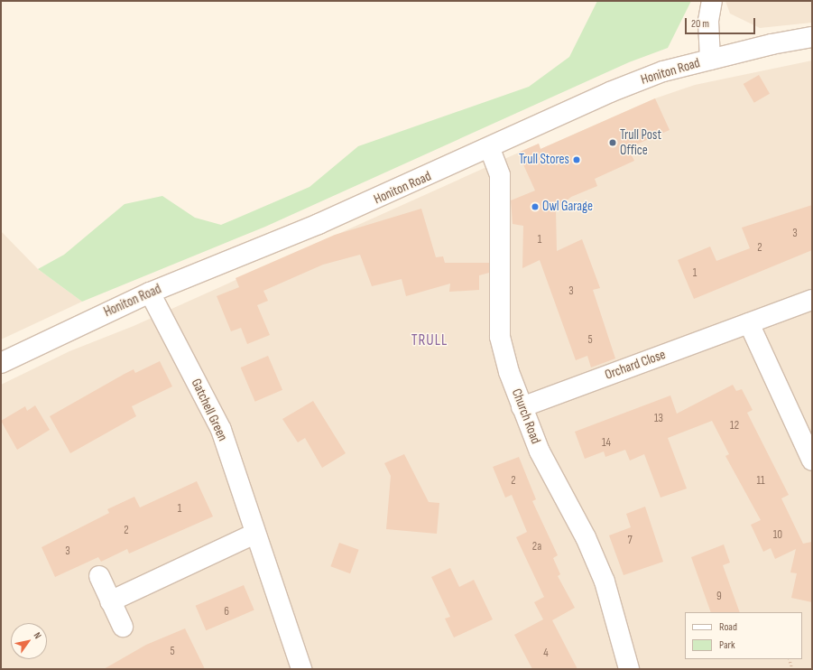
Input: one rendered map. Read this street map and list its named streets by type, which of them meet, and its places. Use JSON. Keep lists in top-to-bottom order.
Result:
{
  "streets": {
    "street": [
      "Honiton Road",
      "Orchard Close",
      "Gatchell Green",
      "Church Road"
    ]
  },
  "crossings": [
    ["Honiton Road", "Gatchell Green"],
    ["Honiton Road", "Church Road"],
    ["Orchard Close", "Church Road"]
  ],
  "districts": ["TRULL"],
  "places": ["Trull Post Office", "Trull Stores", "Owl Garage"],
  "house_numbers": [
    "3",
    "1",
    "2",
    "1",
    "3",
    "5",
    "13",
    "12",
    "14",
    "2",
    "11",
    "1",
    "2",
    "10",
    "7",
    "2a",
    "3",
    "9",
    "6",
    "5",
    "4"
  ],
  "legend": ["Road", "Park"],
  "scale_bar": "20 m",
  "north": "top right"
}
